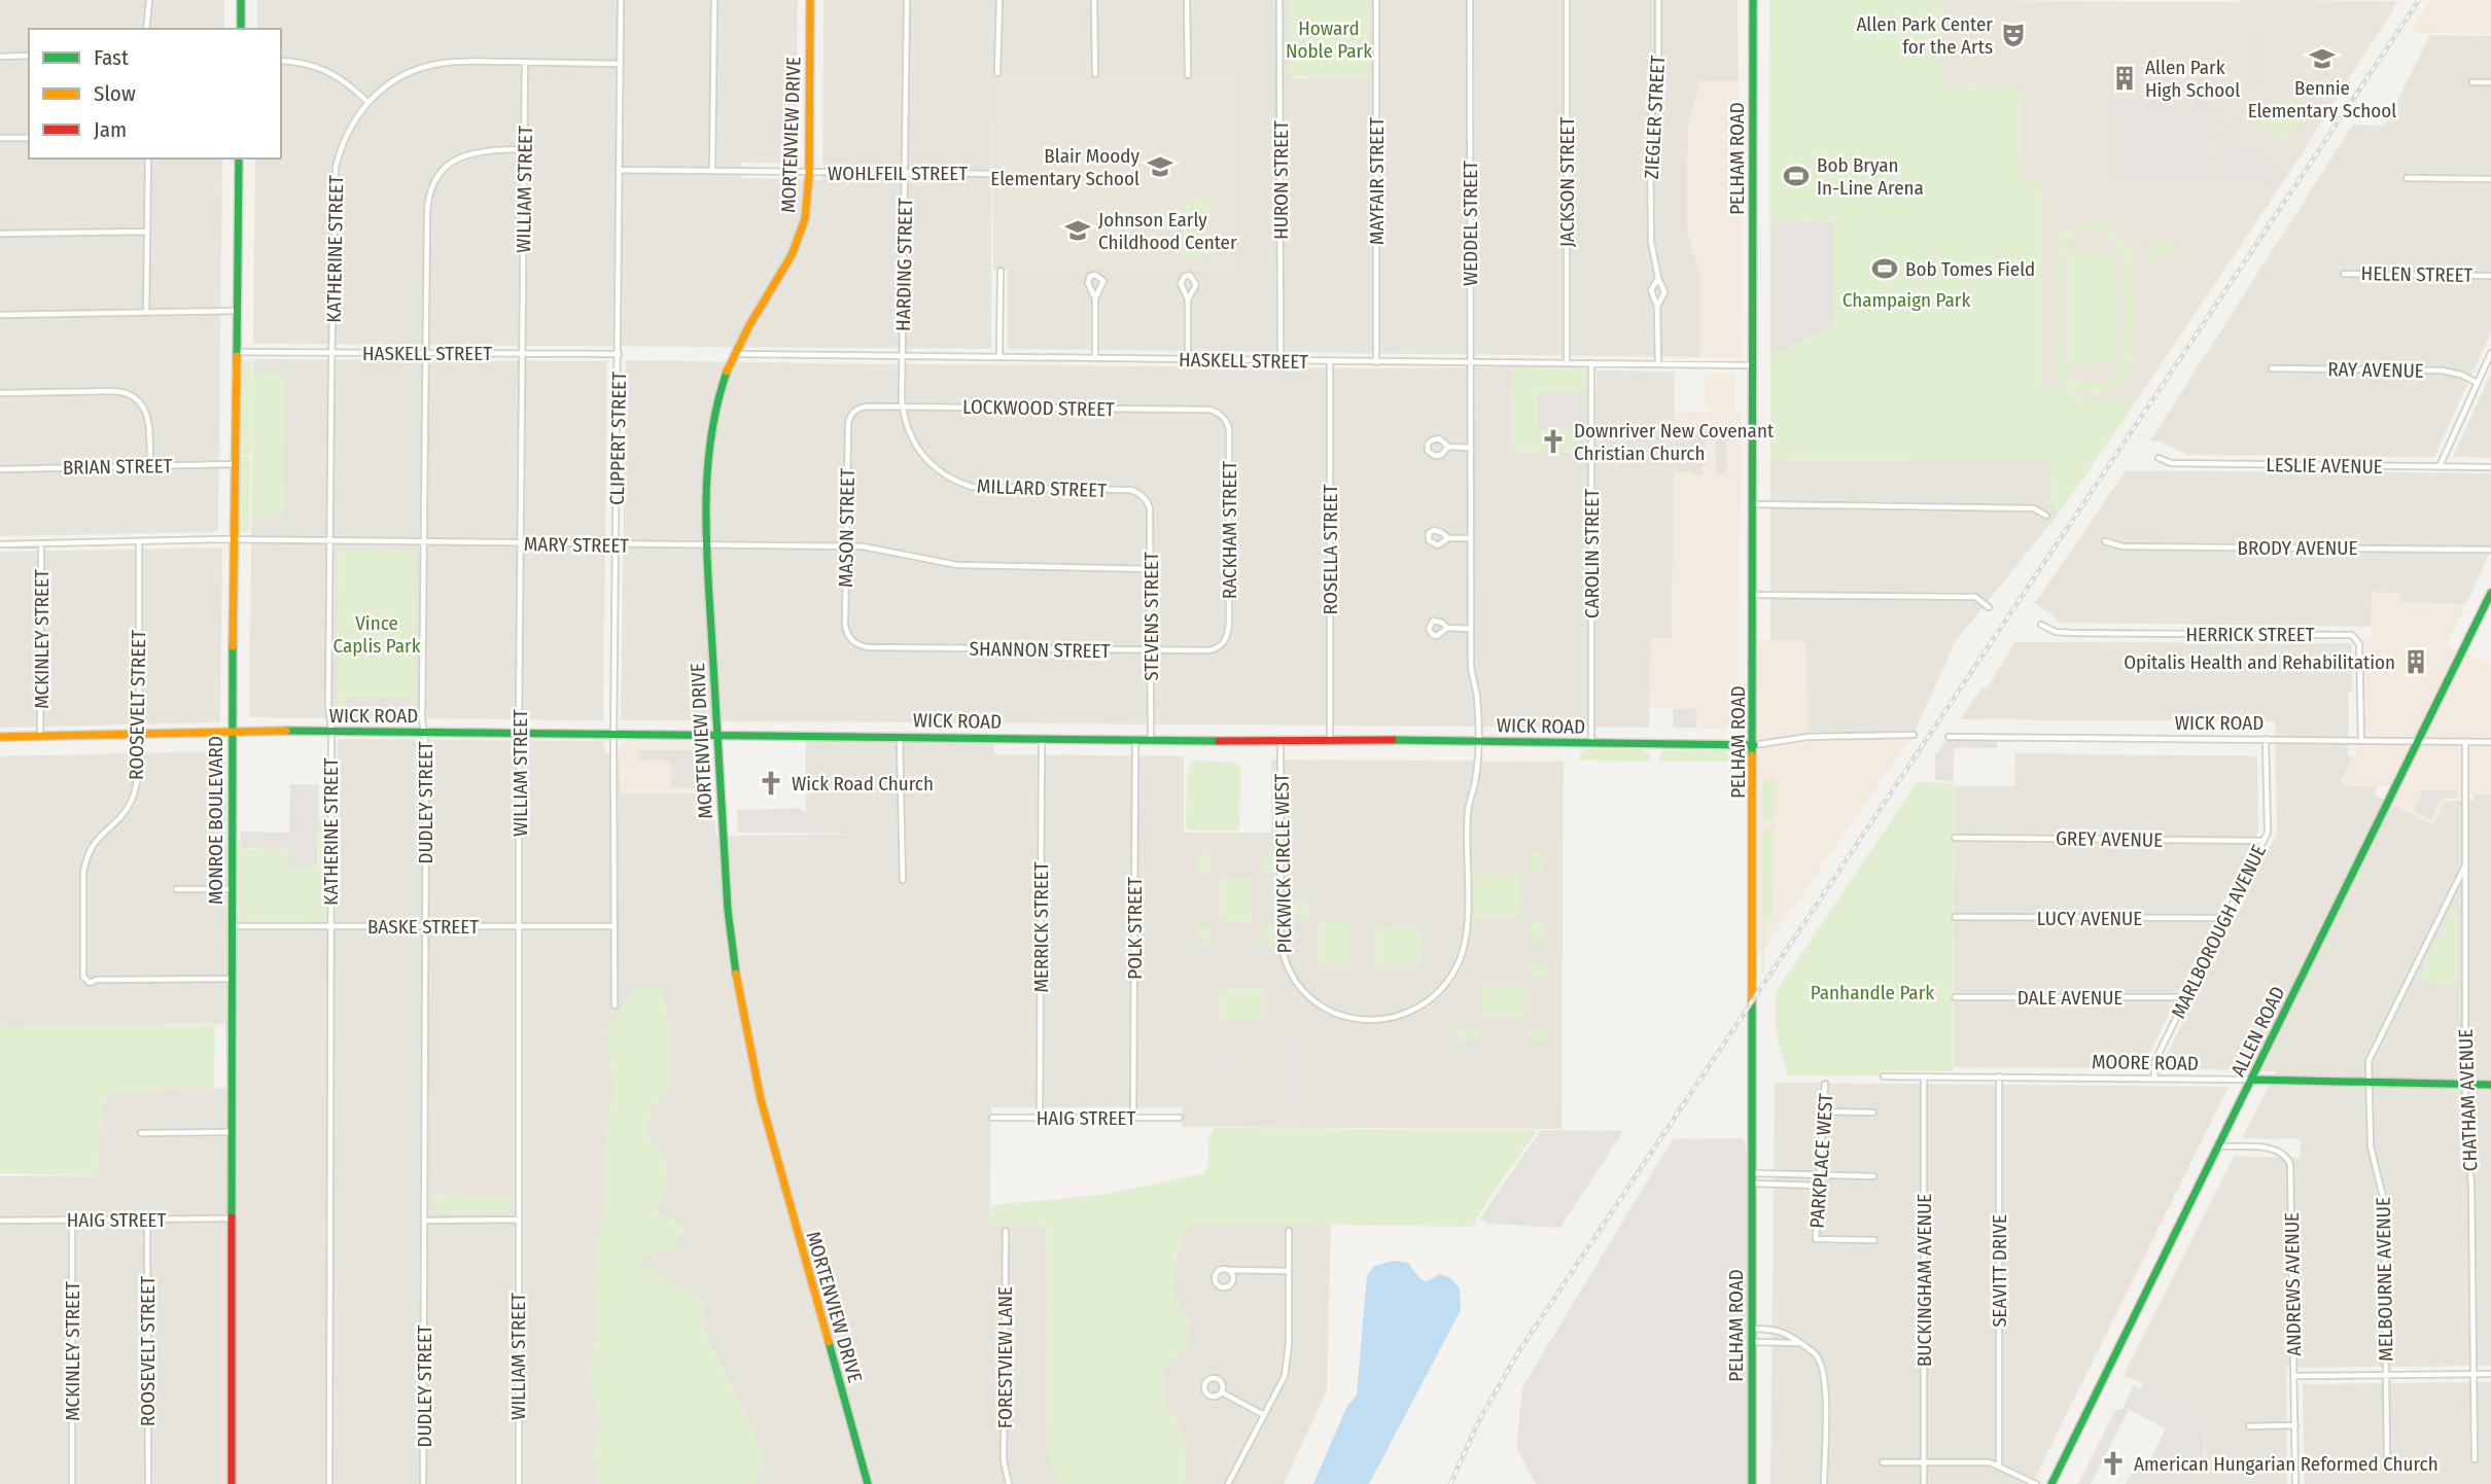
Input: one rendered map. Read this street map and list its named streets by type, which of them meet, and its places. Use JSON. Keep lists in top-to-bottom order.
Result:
{
  "streets": {
    "street": [
      "ZIEGLER STREET",
      "MORTENVIEW DRIVE",
      "PELHAM ROAD",
      "WOHLFEIL STREET",
      "HURON STREET",
      "MAYFAIR STREET",
      "JACKSON STREET",
      "WILLIAM STREET",
      "WEDDEL STREET",
      "KATHERINE STREET",
      "HARDING STREET",
      "HELEN STREET",
      "HASKELL STREET",
      "RAY AVENUE",
      "LOCKWOOD STREET",
      "CLIPPERT STREET",
      "LESLIE AVENUE",
      "BRIAN STREET",
      "MILLARD STREET",
      "MASON STREET",
      "RACKHAM STREET",
      "MARY STREET",
      "BRODY AVENUE",
      "ROSELLA STREET",
      "CAROLIN STREET",
      "STEVENS STREET",
      "HERRICK STREET",
      "MCKINLEY STREET",
      "SHANNON STREET",
      "ROOSEVELT STREET",
      "WICK ROAD",
      "DUDLEY STREET",
      "MONROE BOULEVARD",
      "GREY AVENUE",
      "PICKWICK CIRCLE WEST",
      "LUCY AVENUE",
      "BASKE STREET",
      "MERRICK STREET",
      "POLK STREET",
      "MARLBOROUGH AVENUE",
      "DALE AVENUE",
      "ALLEN ROAD",
      "MOORE ROAD",
      "CHATHAM AVENUE",
      "HAIG STREET",
      "PARKPLACE WEST",
      "SEAVITT DRIVE",
      "MELBOURNE AVENUE",
      "BUCKINGHAM AVENUE",
      "ANDREWS AVENUE",
      "FORESTVIEW LANE"
    ]
  },
  "crossings": [
    ["ZIEGLER STREET", "HASKELL STREET"],
    ["MORTENVIEW DRIVE", "WOHLFEIL STREET"],
    ["MORTENVIEW DRIVE", "HASKELL STREET"],
    ["MORTENVIEW DRIVE", "MARY STREET"],
    ["MORTENVIEW DRIVE", "WICK ROAD"],
    ["PELHAM ROAD", "HASKELL STREET"],
    ["PELHAM ROAD", "WICK ROAD"],
    ["WOHLFEIL STREET", "HARDING STREET"],
    ["WOHLFEIL STREET", "CLIPPERT STREET"],
    ["HURON STREET", "HASKELL STREET"],
    ["MAYFAIR STREET", "HASKELL STREET"],
    ["JACKSON STREET", "HASKELL STREET"],
    ["WILLIAM STREET", "HASKELL STREET"],
    ["WILLIAM STREET", "MARY STREET"],
    ["WILLIAM STREET", "WICK ROAD"],
    ["WILLIAM STREET", "DUDLEY STREET"],
    ["WILLIAM STREET", "BASKE STREET"],
    ["WEDDEL STREET", "HASKELL STREET"],
    ["WEDDEL STREET", "WICK ROAD"],
    ["WEDDEL STREET", "PICKWICK CIRCLE WEST"],
    ["KATHERINE STREET", "HASKELL STREET"],
    ["KATHERINE STREET", "MARY STREET"],
    ["KATHERINE STREET", "WICK ROAD"],
    ["KATHERINE STREET", "BASKE STREET"],
    ["HARDING STREET", "HASKELL STREET"],
    ["HARDING STREET", "MILLARD STREET"],
    ["HASKELL STREET", "CLIPPERT STREET"],
    ["HASKELL STREET", "MILLARD STREET"],
    ["HASKELL STREET", "ROSELLA STREET"],
    ["HASKELL STREET", "CAROLIN STREET"],
    ["HASKELL STREET", "DUDLEY STREET"],
    ["HASKELL STREET", "MONROE BOULEVARD"],
    ["LOCKWOOD STREET", "MILLARD STREET"],
    ["LOCKWOOD STREET", "MASON STREET"],
    ["LOCKWOOD STREET", "RACKHAM STREET"],
    ["CLIPPERT STREET", "MARY STREET"],
    ["CLIPPERT STREET", "WICK ROAD"],
    ["CLIPPERT STREET", "BASKE STREET"],
    ["BRIAN STREET", "MONROE BOULEVARD"],
    ["MILLARD STREET", "STEVENS STREET"],
    ["MASON STREET", "MARY STREET"],
    ["MASON STREET", "SHANNON STREET"],
    ["RACKHAM STREET", "SHANNON STREET"],
    ["MARY STREET", "STEVENS STREET"],
    ["MARY STREET", "MCKINLEY STREET"],
    ["MARY STREET", "ROOSEVELT STREET"],
    ["MARY STREET", "DUDLEY STREET"],
    ["MARY STREET", "MONROE BOULEVARD"],
    ["ROSELLA STREET", "WICK ROAD"],
    ["CAROLIN STREET", "WICK ROAD"],
    ["STEVENS STREET", "SHANNON STREET"],
    ["STEVENS STREET", "WICK ROAD"],
    ["HERRICK STREET", "WICK ROAD"],
    ["MCKINLEY STREET", "WICK ROAD"],
    ["MCKINLEY STREET", "HAIG STREET"],
    ["ROOSEVELT STREET", "WICK ROAD"],
    ["ROOSEVELT STREET", "MONROE BOULEVARD"],
    ["ROOSEVELT STREET", "HAIG STREET"],
    ["WICK ROAD", "DUDLEY STREET"],
    ["WICK ROAD", "MONROE BOULEVARD"],
    ["WICK ROAD", "PICKWICK CIRCLE WEST"],
    ["WICK ROAD", "MERRICK STREET"],
    ["WICK ROAD", "POLK STREET"],
    ["WICK ROAD", "MARLBOROUGH AVENUE"],
    ["WICK ROAD", "ALLEN ROAD"],
    ["WICK ROAD", "CHATHAM AVENUE"],
    ["DUDLEY STREET", "BASKE STREET"],
    ["MONROE BOULEVARD", "BASKE STREET"],
    ["MONROE BOULEVARD", "HAIG STREET"],
    ["GREY AVENUE", "MARLBOROUGH AVENUE"],
    ["LUCY AVENUE", "MARLBOROUGH AVENUE"],
    ["MERRICK STREET", "HAIG STREET"],
    ["POLK STREET", "HAIG STREET"],
    ["MARLBOROUGH AVENUE", "DALE AVENUE"],
    ["MARLBOROUGH AVENUE", "MOORE ROAD"],
    ["ALLEN ROAD", "MOORE ROAD"],
    ["ALLEN ROAD", "ANDREWS AVENUE"],
    ["MOORE ROAD", "CHATHAM AVENUE"],
    ["MOORE ROAD", "SEAVITT DRIVE"],
    ["MOORE ROAD", "MELBOURNE AVENUE"],
    ["MOORE ROAD", "BUCKINGHAM AVENUE"],
    ["CHATHAM AVENUE", "MELBOURNE AVENUE"]
  ],
  "parks": [
    "Howard Noble Park",
    "Champaign Park",
    "Vince Caplis Park",
    "Panhandle Park"
  ],
  "places": {
    "theatre": ["Allen Park Center for the Arts"],
    "school or university": ["Bennie Elementary School", "Blair Moody Elementary School", "Johnson Early Childhood Center"],
    "building": ["Allen Park High School", "Opitalis Health and Rehabilitation"],
    "sports": ["Bob Bryan In-Line Arena", "Bob Tomes Field"],
    "church": ["Downriver New Covenant Christian Church", "Wick Road Church", "American Hungarian Reformed Church"]
  },
  "legend": ["Fast", "Slow", "Jam"]
}
